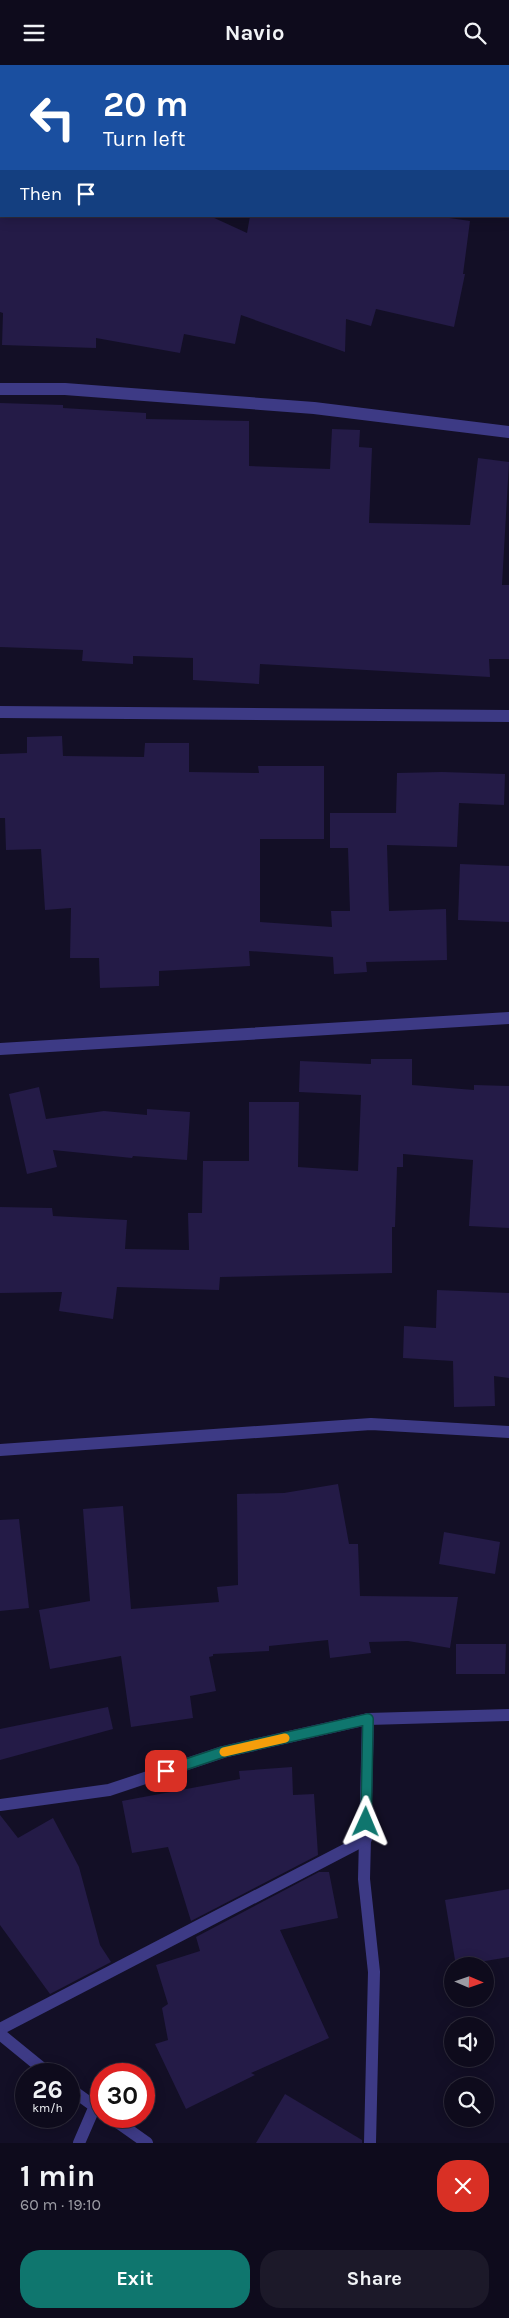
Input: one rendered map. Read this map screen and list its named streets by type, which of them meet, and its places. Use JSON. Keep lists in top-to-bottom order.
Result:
{
  "north": "right",
  "page": {
    "header": "Navio",
    "turn": ["20 m", "Turn left"],
    "then": "Then",
    "speed": "26 km/h",
    "limit": "30",
    "heading": ["1 min", "60 m · 19:10"],
    "buttons": ["Exit", "Share"]
  }
}
